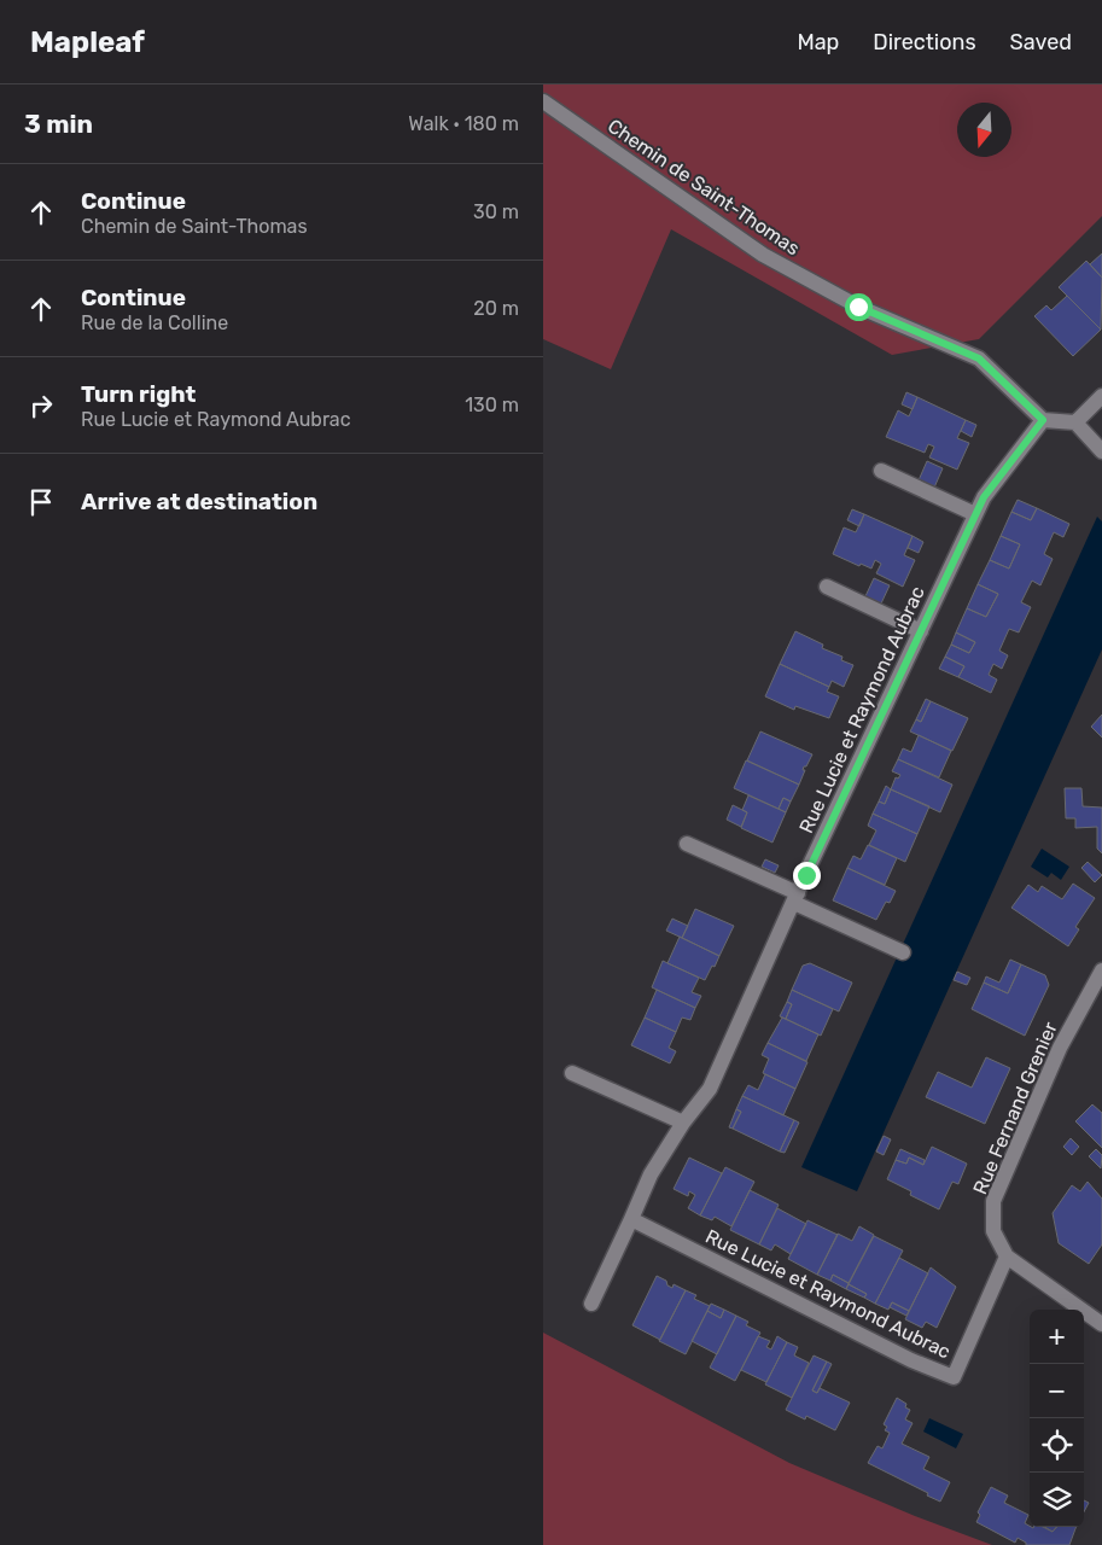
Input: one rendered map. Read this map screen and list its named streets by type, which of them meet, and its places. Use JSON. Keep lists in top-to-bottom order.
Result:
{
  "streets": {
    "street": ["Chemin de Saint-Thomas", "Rue Lucie et Raymond Aubrac", "Rue Fernand Grenier"]
  },
  "crossings": [
    ["Chemin de Saint-Thomas", "Rue Lucie et Raymond Aubrac"],
    ["Rue Lucie et Raymond Aubrac", "Rue Fernand Grenier"]
  ],
  "north": "bottom",
  "page": {
    "header": "Mapleaf",
    "nav": ["Map", "Directions", "Saved"],
    "heading": ["3 min", "Walk · 180 m"],
    "list": [
      ["Continue", "Chemin de Saint-Thomas", "30 m"],
      ["Continue", "Rue de la Colline", "20 m"],
      ["Turn right", "Rue Lucie et Raymond Aubrac", "130 m"],
      "Arrive at destination"
    ],
    "map_buttons": ["+", "−"]
  }
}
